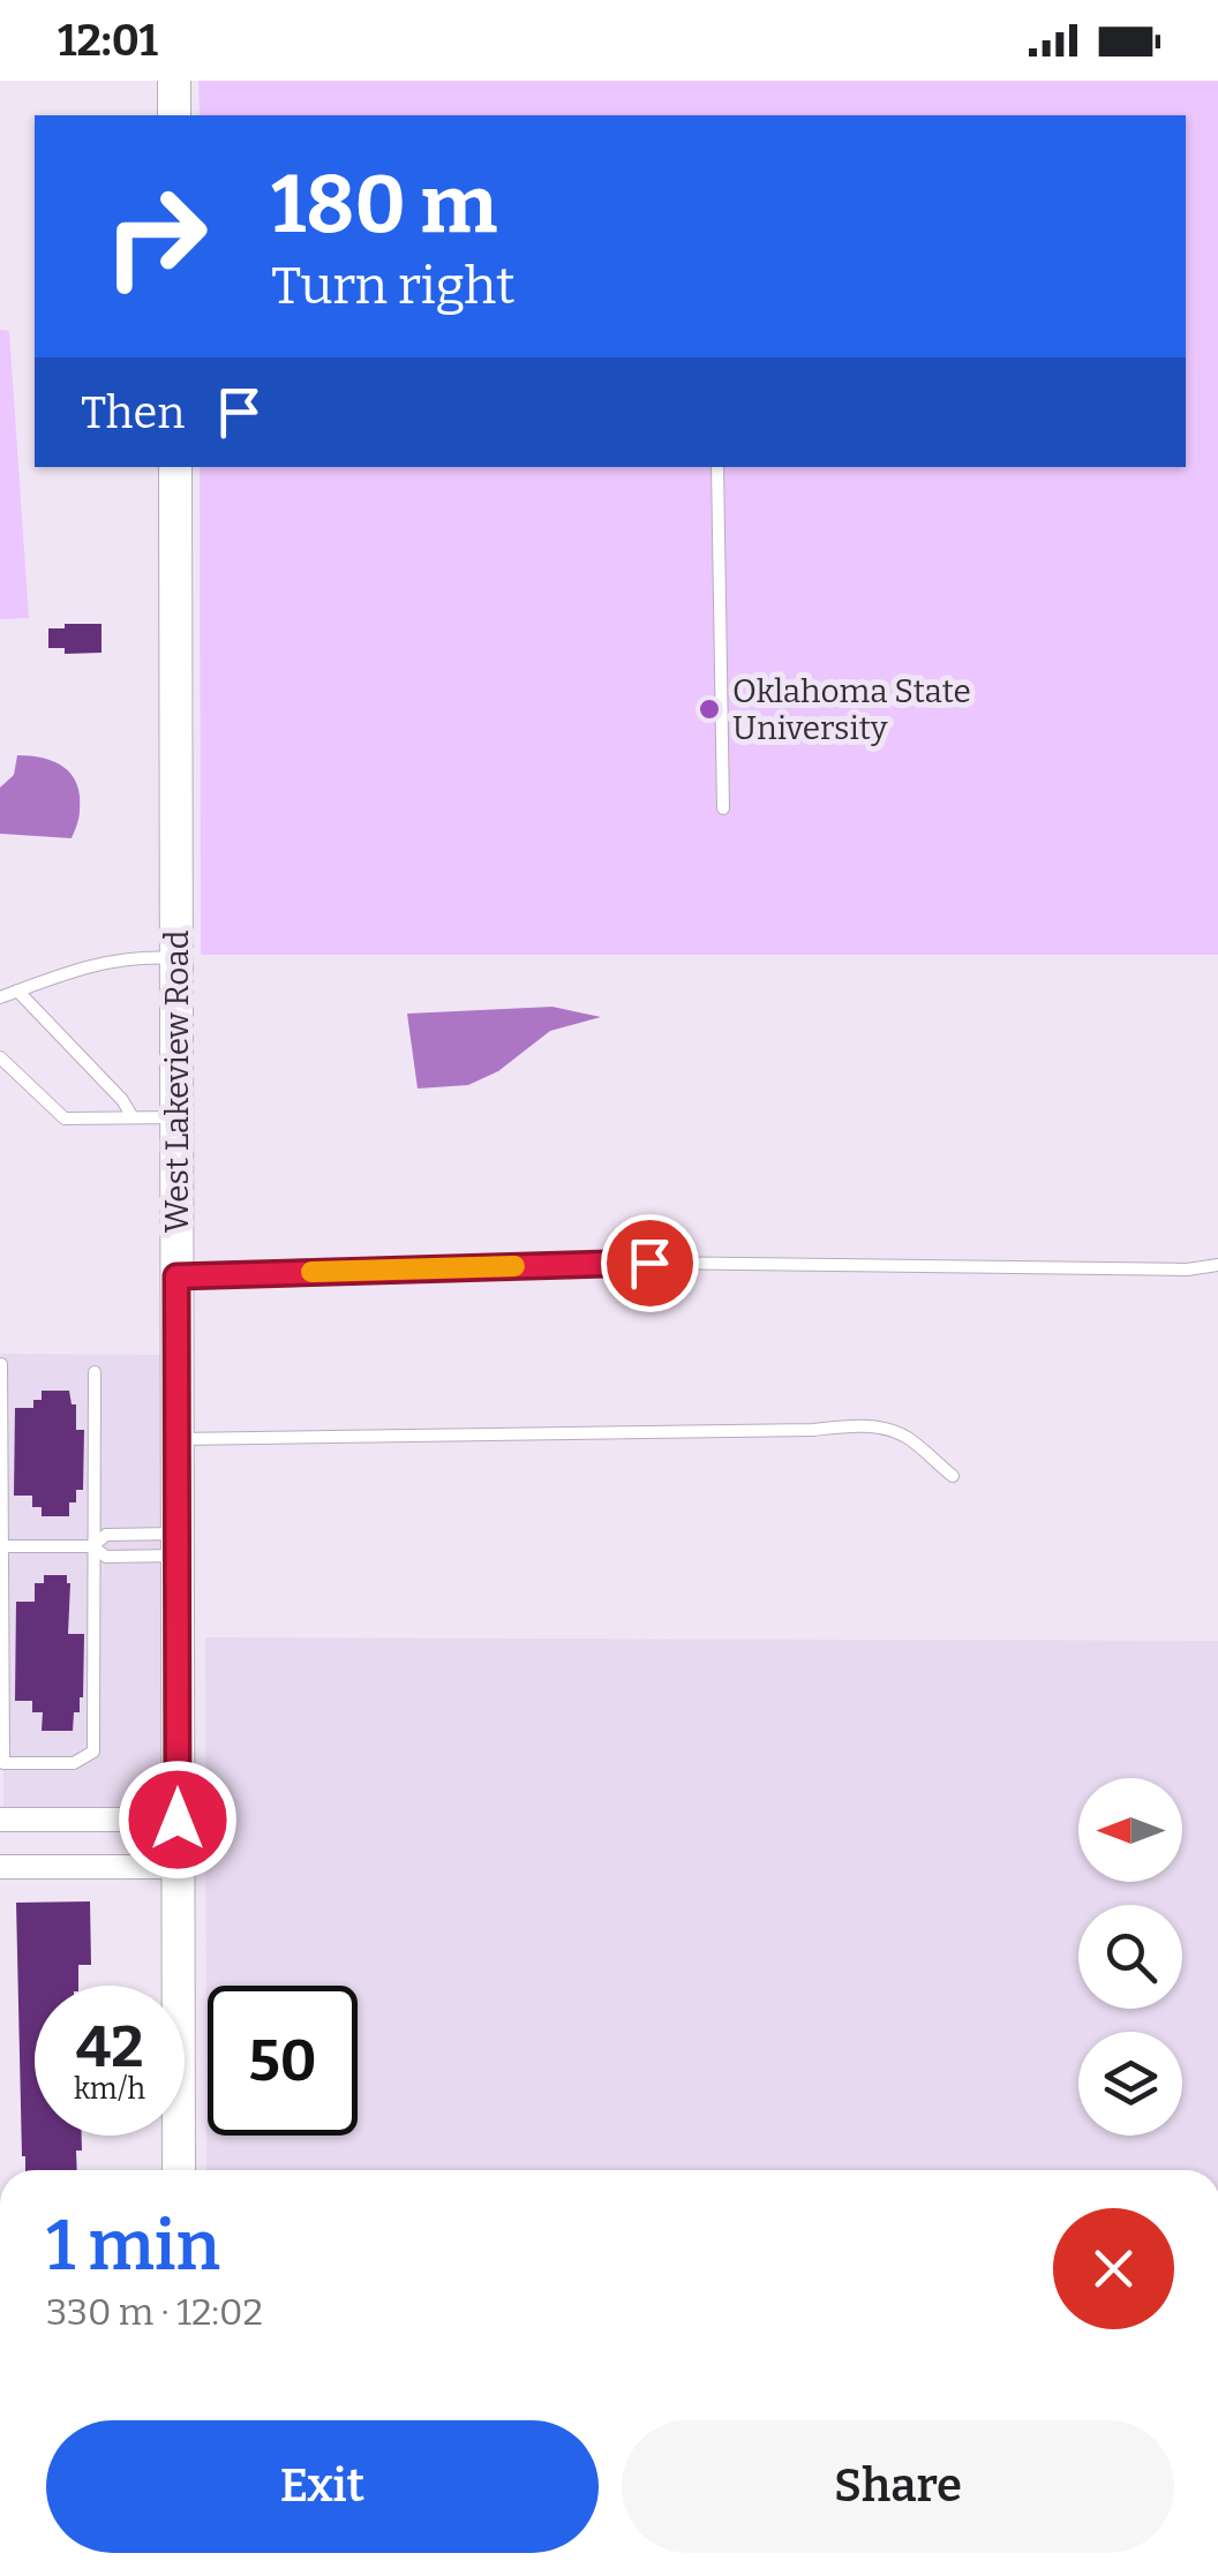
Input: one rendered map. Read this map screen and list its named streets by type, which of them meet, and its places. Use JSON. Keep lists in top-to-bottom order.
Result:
{
  "streets": {
    "main road": ["West Lakeview Road"]
  },
  "places": ["Oklahoma State University"],
  "north": "left",
  "page": {
    "status": "12:01",
    "turn": ["180 m", "Turn right"],
    "then": "Then",
    "speed": "42 km/h",
    "limit": "50",
    "heading": ["1 min", "330 m · 12:02"],
    "buttons": ["Exit", "Share"]
  }
}
